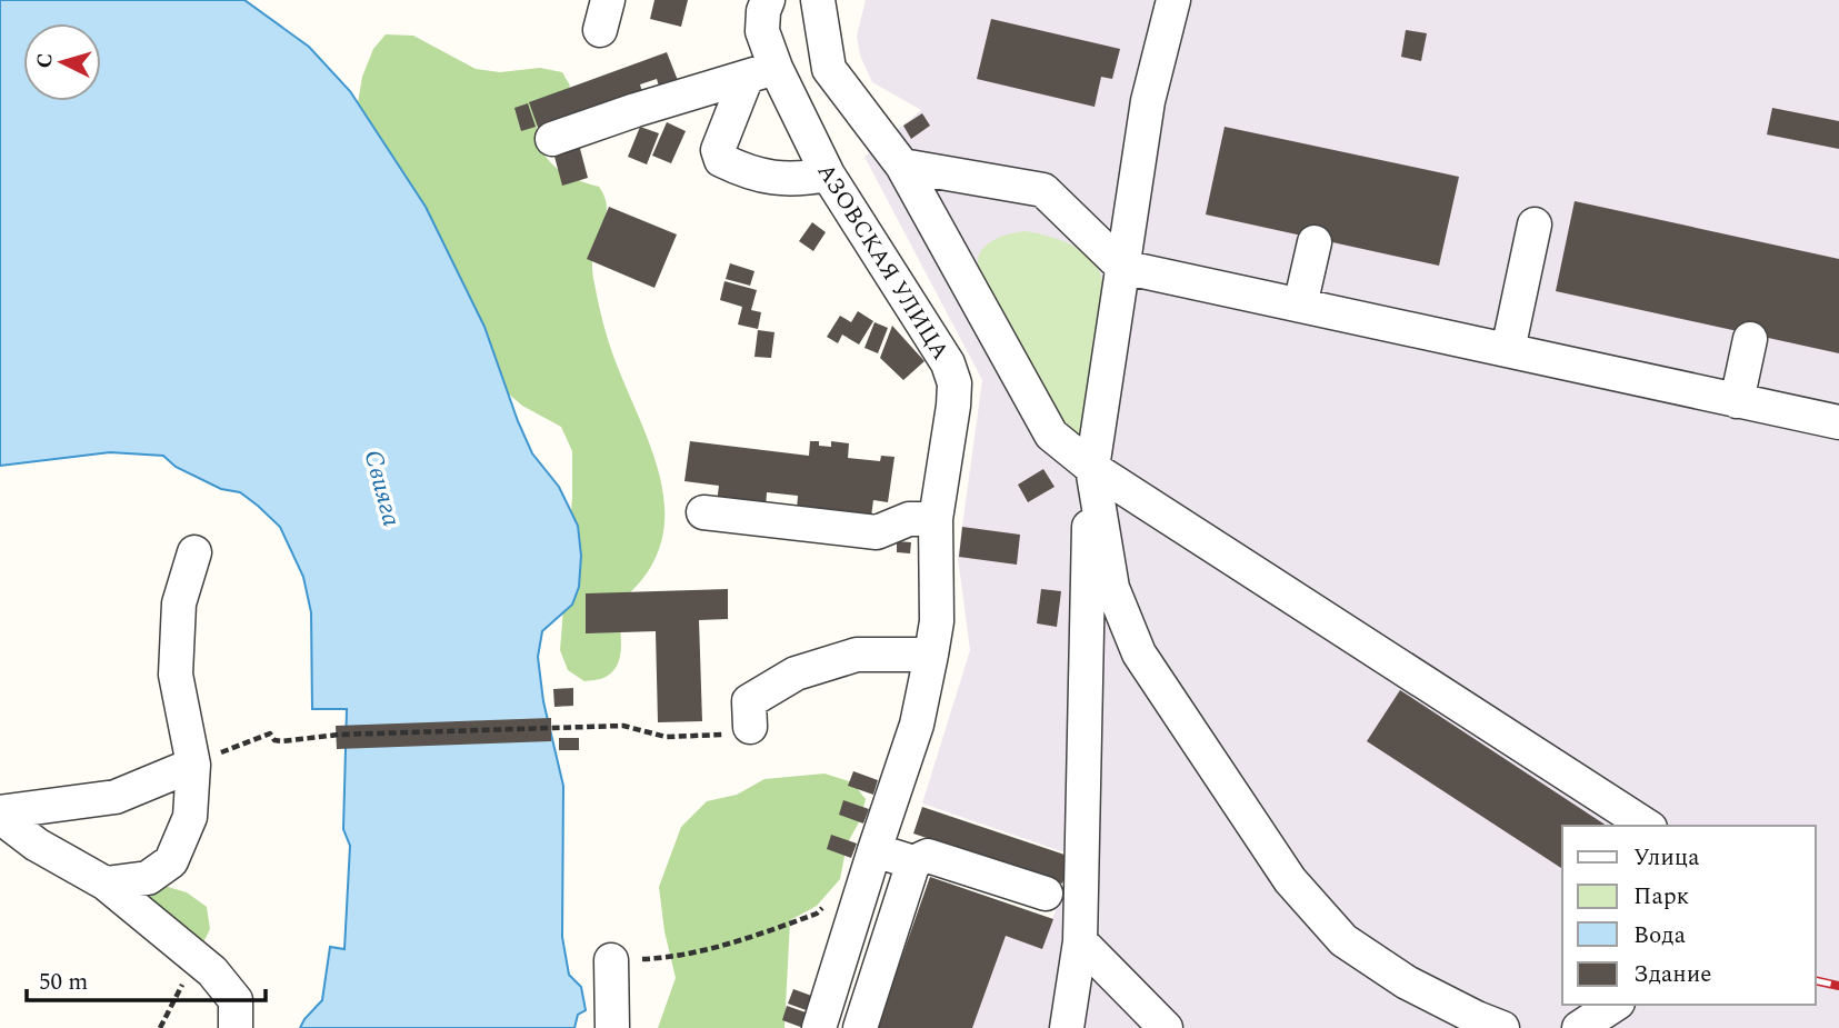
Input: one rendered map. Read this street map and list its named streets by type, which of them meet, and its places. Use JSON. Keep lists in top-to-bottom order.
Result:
{
  "streets": {
    "street": ["АЗОВСКАЯ УЛИЦА"]
  },
  "water": ["Свияга"],
  "legend": [
    "Улица",
    "Парк",
    "Вода",
    "Здание"
  ],
  "scale_bar": "50 m",
  "north": "left"
}
